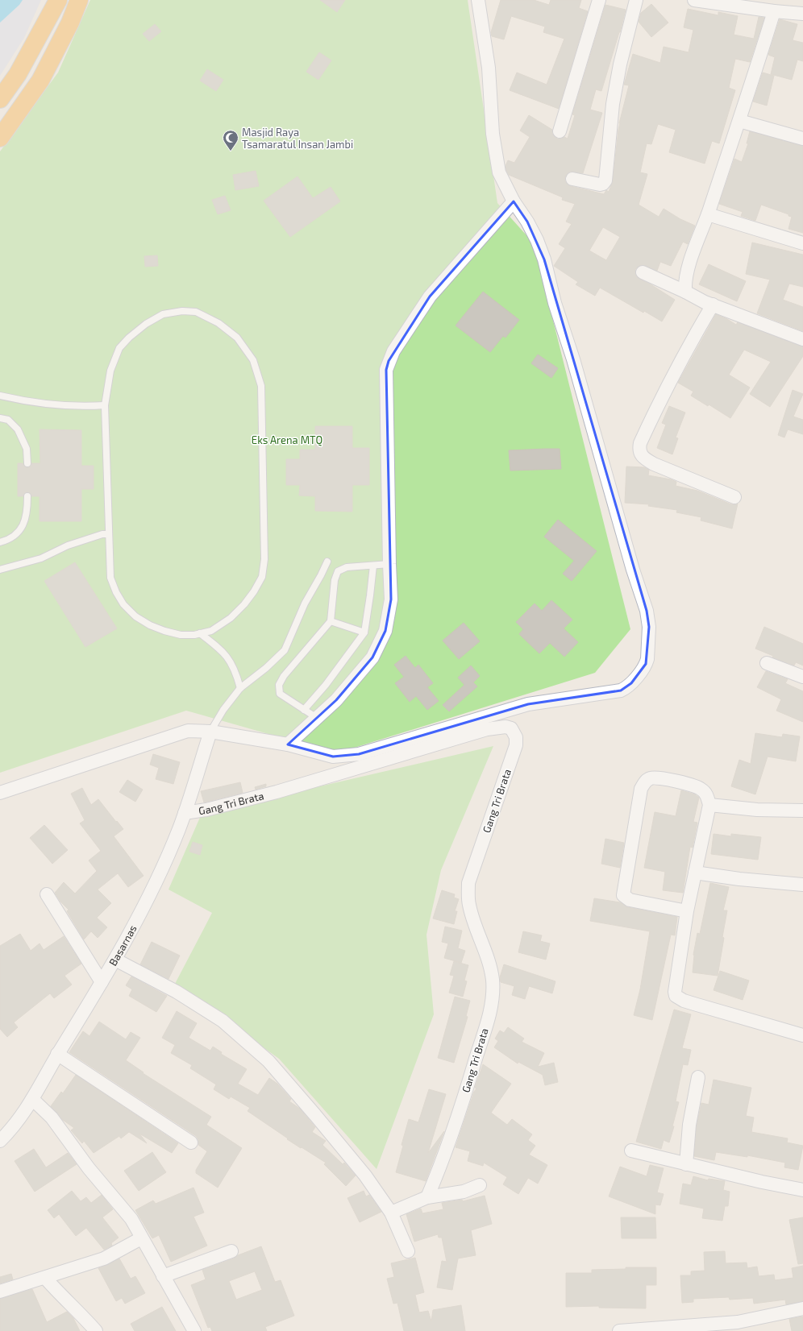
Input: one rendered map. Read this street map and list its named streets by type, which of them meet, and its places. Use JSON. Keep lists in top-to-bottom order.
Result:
{
  "streets": {
    "street": ["Gang Tri Brata", "Basarnas"]
  },
  "crossings": [
    ["Gang Tri Brata", "Basarnas"]
  ],
  "parks": ["Eks Arena MTQ"],
  "places": {
    "mosque": ["Masjid Raya Tsamaratul Insan Jambi"]
  }
}
